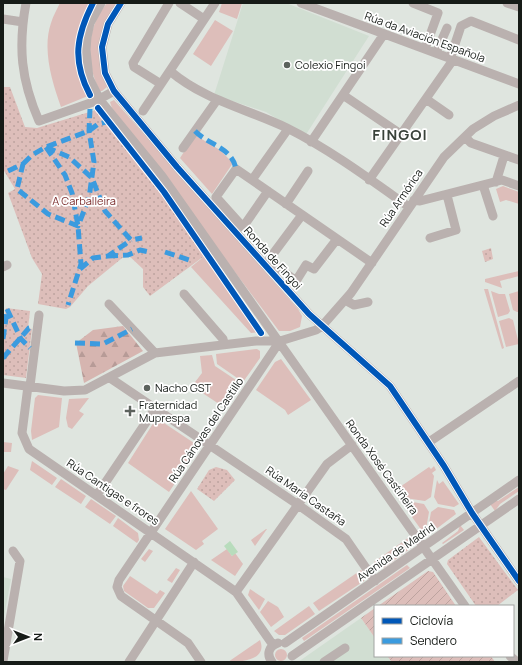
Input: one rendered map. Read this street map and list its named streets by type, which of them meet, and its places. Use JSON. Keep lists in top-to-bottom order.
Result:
{
  "streets": {
    "street": [
      "Rúa da Aviación Española",
      "Rúa Armórica",
      "Ronda de Fingoi",
      "Rúa Cánovas del Castillo",
      "Ronda Xosé Castiñeira",
      "Rúa Cantigas e frores",
      "Rúa María Castaña",
      "Avenida de Madrid"
    ]
  },
  "crossings": [
    ["Rúa Armórica", "Ronda de Fingoi"],
    ["Ronda de Fingoi", "Avenida de Madrid"],
    ["Rúa Cánovas del Castillo", "Ronda Xosé Castiñeira"],
    ["Rúa Cánovas del Castillo", "Rúa Cantigas e frores"],
    ["Rúa Cánovas del Castillo", "Rúa María Castaña"],
    ["Ronda Xosé Castiñeira", "Avenida de Madrid"],
    ["Rúa María Castaña", "Avenida de Madrid"]
  ],
  "districts": ["FINGOI"],
  "parks": ["A Carballeira"],
  "places": {
    "other": ["Colexio Fingoi", "Nacho GST"],
    "health": ["Fraternidad Muprespa"]
  },
  "legend": ["Ciclovía", "Sendero"],
  "north": "right"
}
